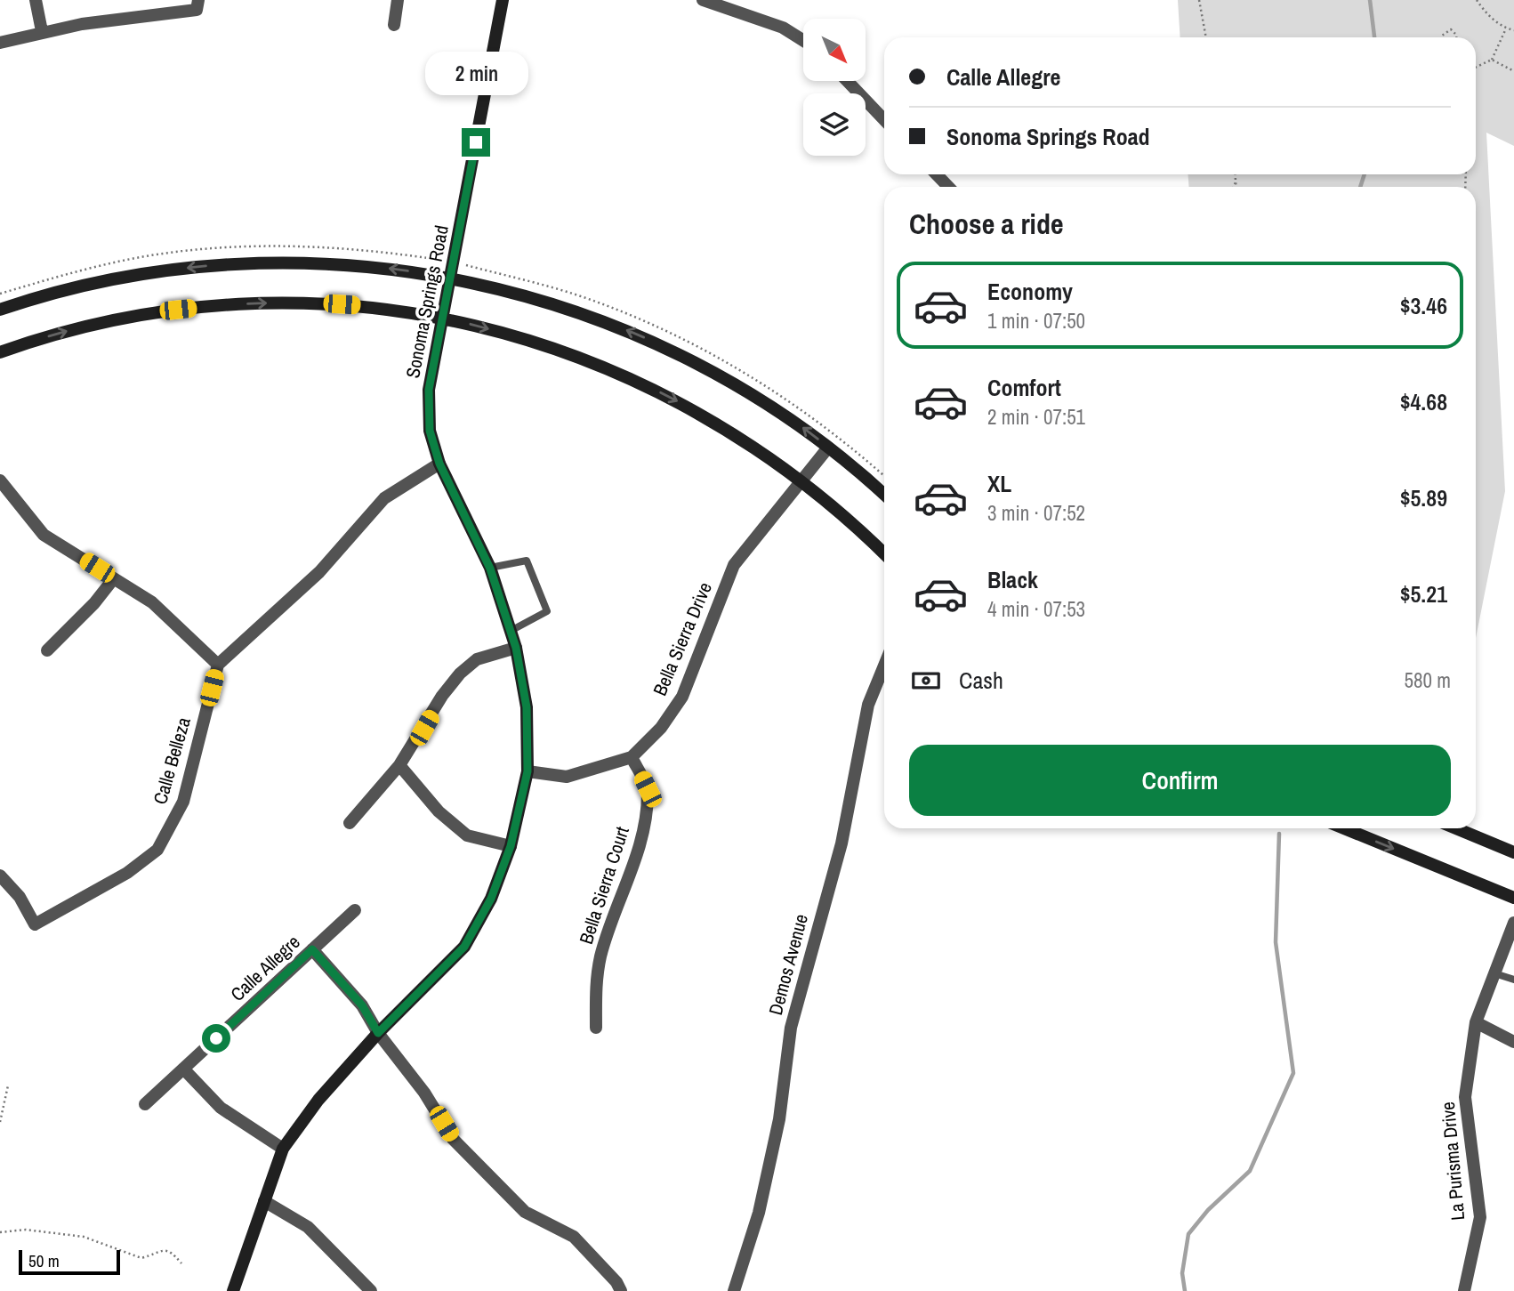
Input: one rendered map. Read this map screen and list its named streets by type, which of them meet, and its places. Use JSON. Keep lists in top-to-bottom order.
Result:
{
  "streets": {
    "main road": ["Sonoma Springs Road"],
    "street": [
      "Bella Sierra Drive",
      "Calle Belleza",
      "Bella Sierra Court",
      "Demos Avenue",
      "Calle Allegre",
      "La Purisma Drive"
    ]
  },
  "crossings": [
    ["Sonoma Springs Road", "Bella Sierra Drive"],
    ["Bella Sierra Drive", "Bella Sierra Court"]
  ],
  "scale_bar": "50 m",
  "north": "bottom right",
  "page": {
    "banner": ["Calle Allegre", "Sonoma Springs Road"],
    "bubble": "2 min",
    "heading": "Choose a ride",
    "list": [
      {
        "name": "Economy",
        "note": "1 min · 07:50",
        "value": "$3.46"
      },
      {
        "name": "Comfort",
        "note": "2 min · 07:51",
        "value": "$4.68"
      },
      {
        "name": "XL",
        "note": "3 min · 07:52",
        "value": "$5.89"
      },
      {
        "name": "Black",
        "note": "4 min · 07:53",
        "value": "$5.21"
      }
    ],
    "pay": ["Cash", "580 m"],
    "buttons": "Confirm",
    "scale": "50 m"
  }
}
